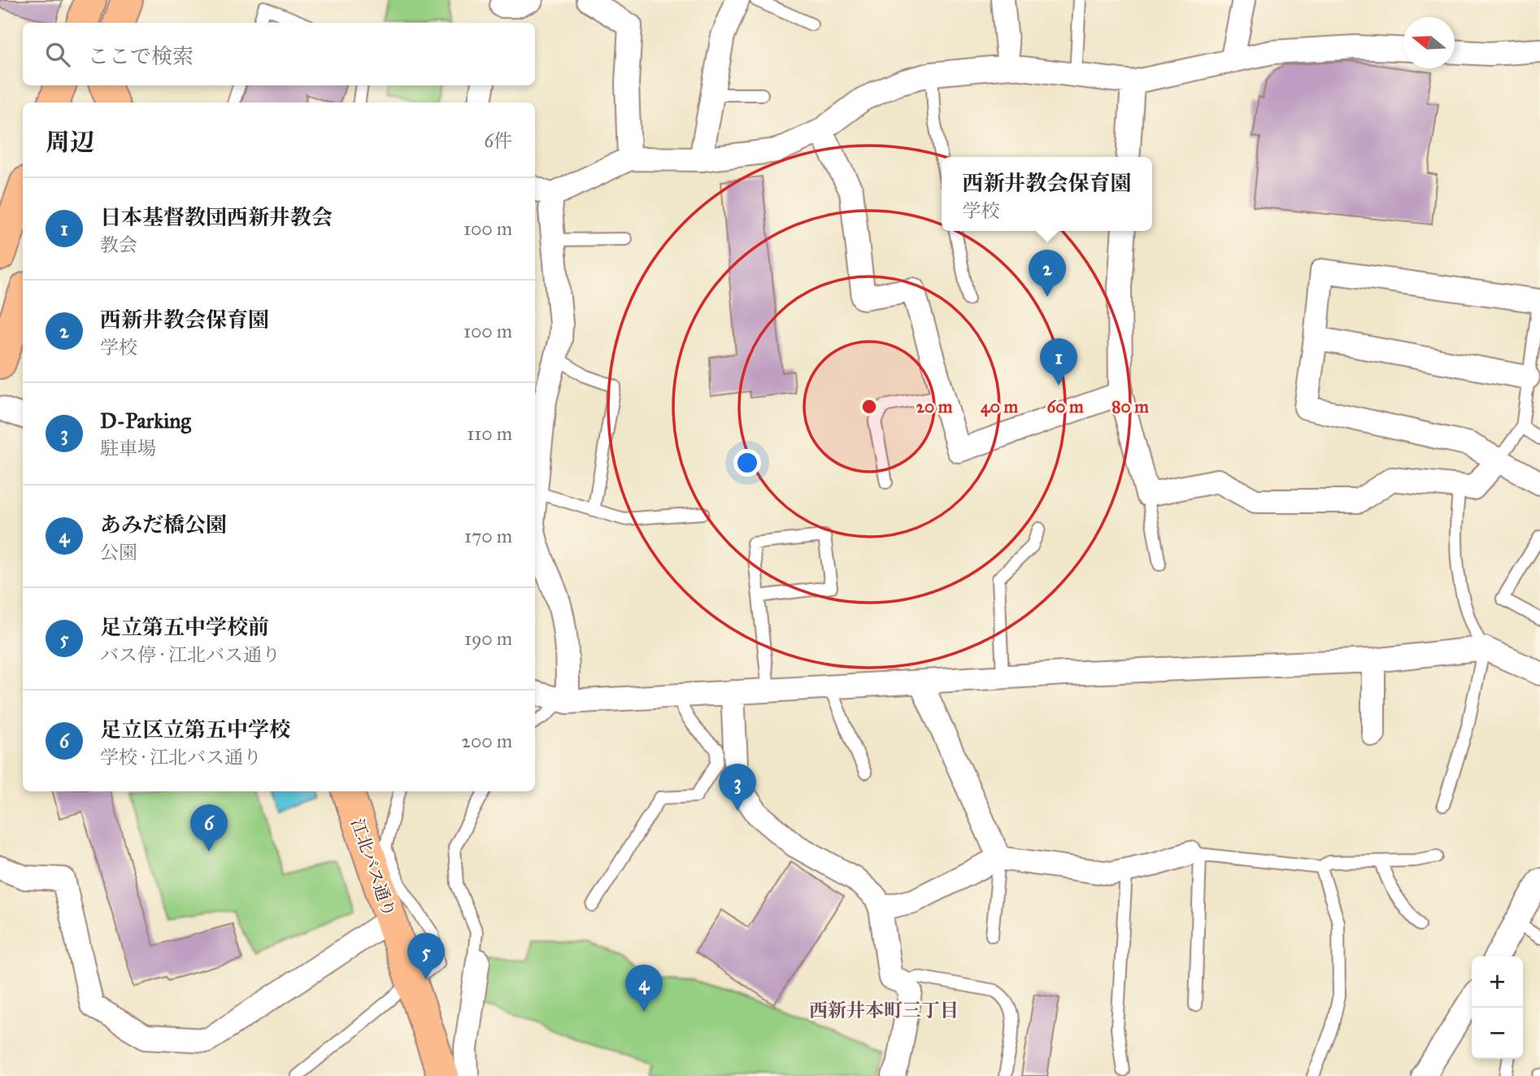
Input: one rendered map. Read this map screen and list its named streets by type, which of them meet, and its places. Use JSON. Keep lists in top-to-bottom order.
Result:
{
  "streets": {
    "main road": ["江北バス通り"]
  },
  "districts": ["西新井本町三丁目"],
  "north": "left",
  "page": {
    "search": "ここで検索",
    "heading": ["周辺", "6件"],
    "popup": ["西新井教会保育園", "学校"],
    "list": [
      {
        "mark": "1",
        "name": "日本基督教団西新井教会",
        "note": "教会",
        "value": "100 m"
      },
      {
        "mark": "2",
        "name": "西新井教会保育園",
        "note": "学校",
        "value": "100 m"
      },
      {
        "mark": "3",
        "name": "D-Parking",
        "note": "駐車場",
        "value": "110 m"
      },
      {
        "mark": "4",
        "name": "あみだ橋公園",
        "note": "公園",
        "value": "170 m"
      },
      {
        "mark": "5",
        "name": "足立第五中学校前",
        "note": "バス停 · 江北バス通り",
        "value": "190 m"
      },
      {
        "mark": "6",
        "name": "足立区立第五中学校",
        "note": "学校 · 江北バス通り",
        "value": "200 m"
      }
    ],
    "pins": [
      "2",
      "1",
      "3",
      "6",
      "5",
      "4"
    ],
    "map_buttons": ["+", "−"]
  },
  "rings": [
    "20 m",
    "40 m",
    "60 m",
    "80 m"
  ]
}
